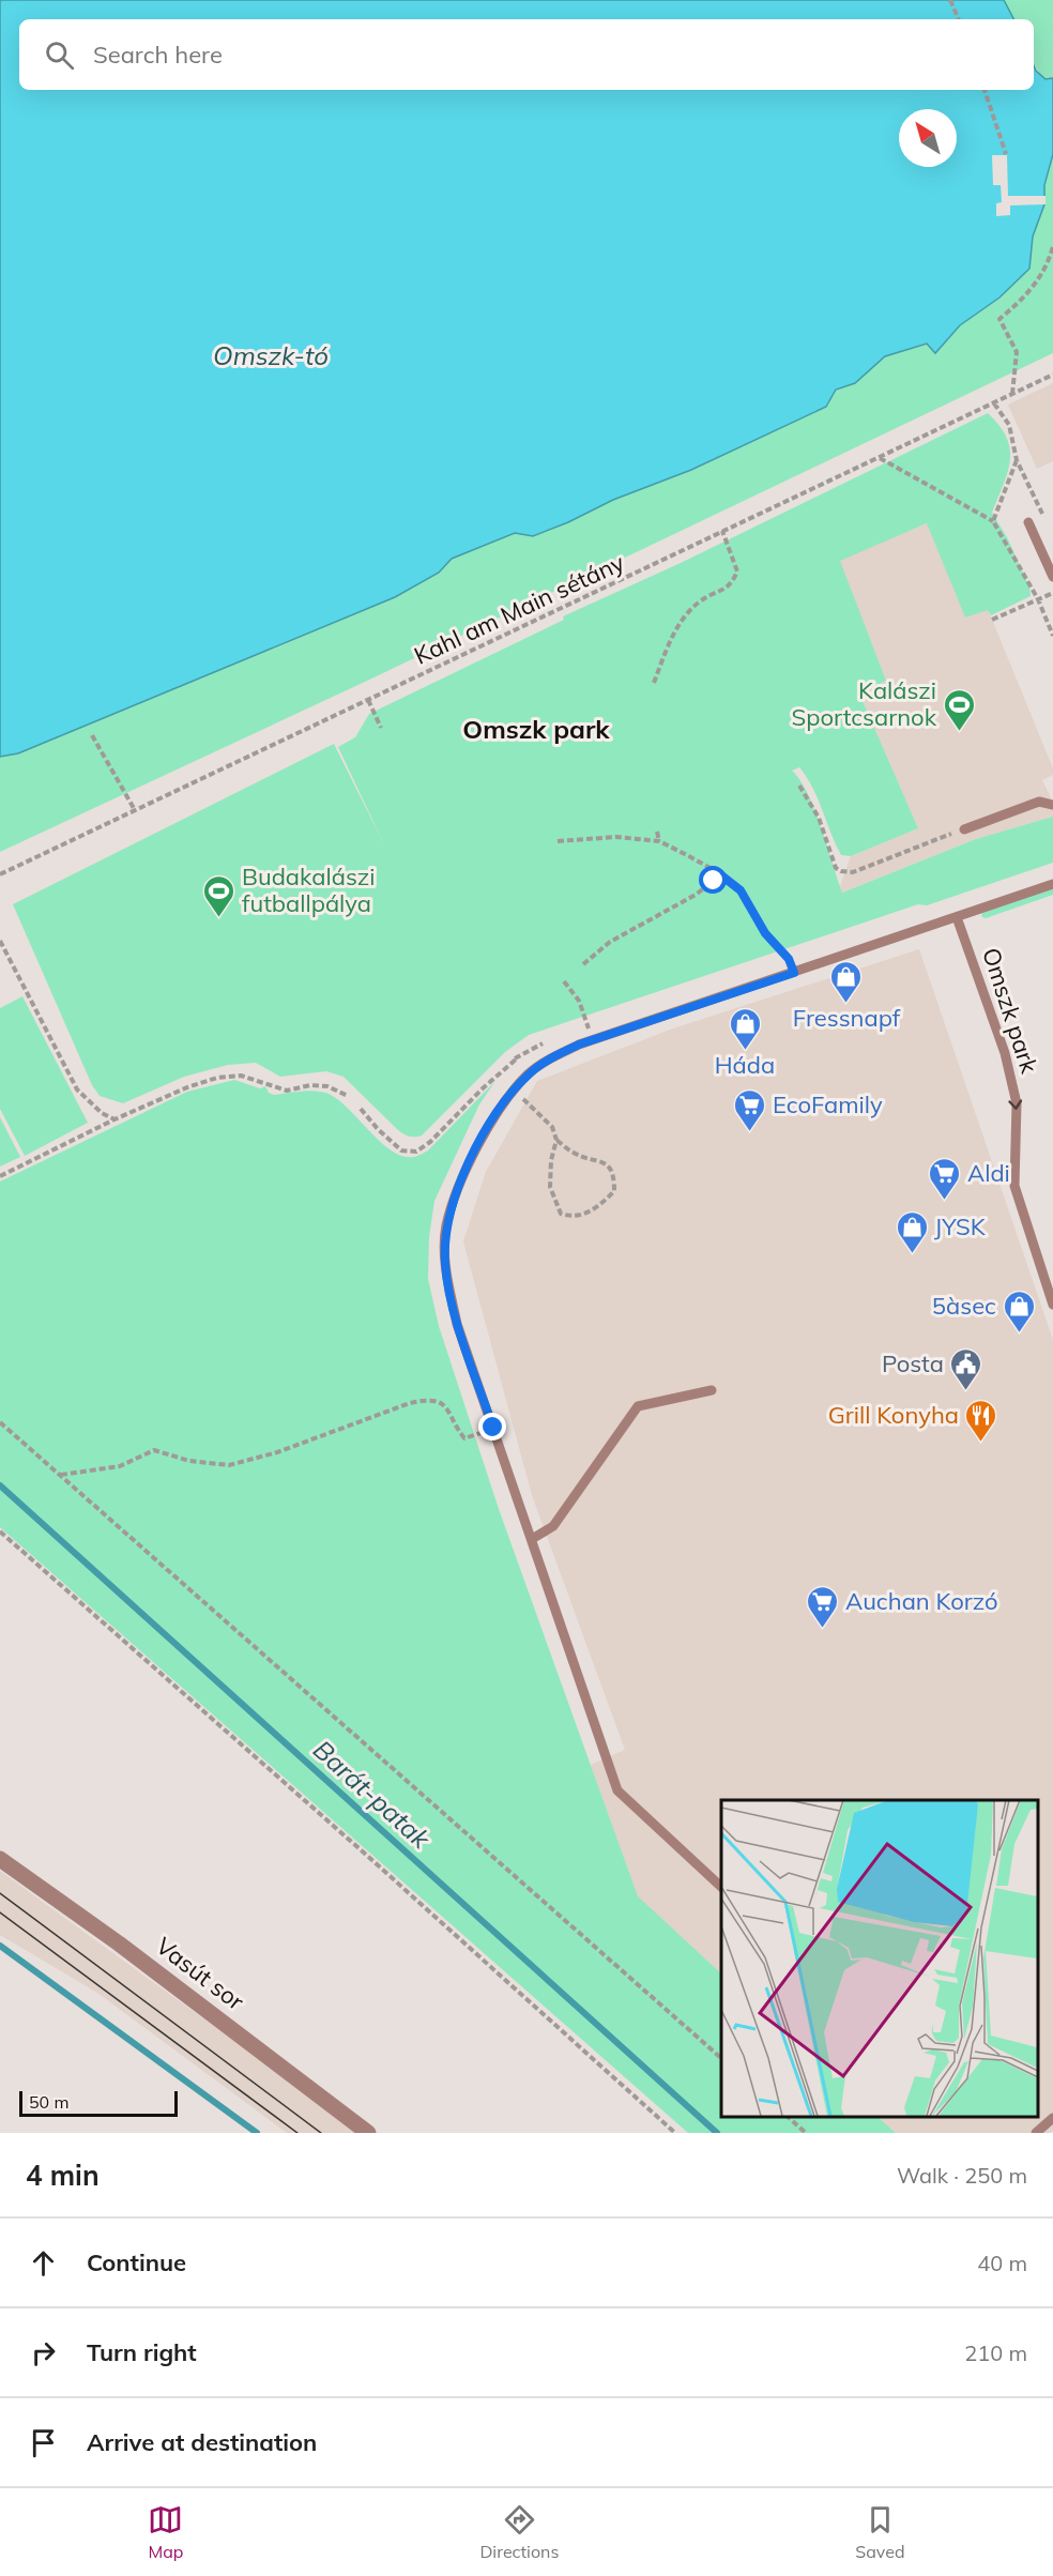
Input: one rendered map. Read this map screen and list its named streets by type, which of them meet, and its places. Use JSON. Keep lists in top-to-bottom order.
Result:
{
  "streets": {
    "street": ["Vasút sor"],
    "lane": ["Omszk park"],
    "path": ["Kahl am Main sétány"]
  },
  "one_way": ["Omszk park"],
  "districts": ["Omszk park"],
  "water": ["Omszk-tó", "Barát-patak"],
  "places": {
    "sports": ["Kalászi Sportcsarnok", "Budakalászi futballpálya"],
    "shop": [
      "Fressnapf",
      "Háda",
      "JYSK",
      "5àsec"
    ],
    "supermarket": ["EcoFamily", "Aldi", "Auchan Korzó"],
    "public building": ["Posta"],
    "restaurant": ["Grill Konyha"]
  },
  "scale_bar": "50 m",
  "north": "top left",
  "page": {
    "search": "Search here",
    "scale": "50 m",
    "heading": ["4 min", "Walk · 250 m"],
    "list": [
      ["Continue", "40 m"],
      ["Turn right", "210 m"],
      "Arrive at destination"
    ],
    "nav": ["Map", "Directions", "Saved"]
  }
}
